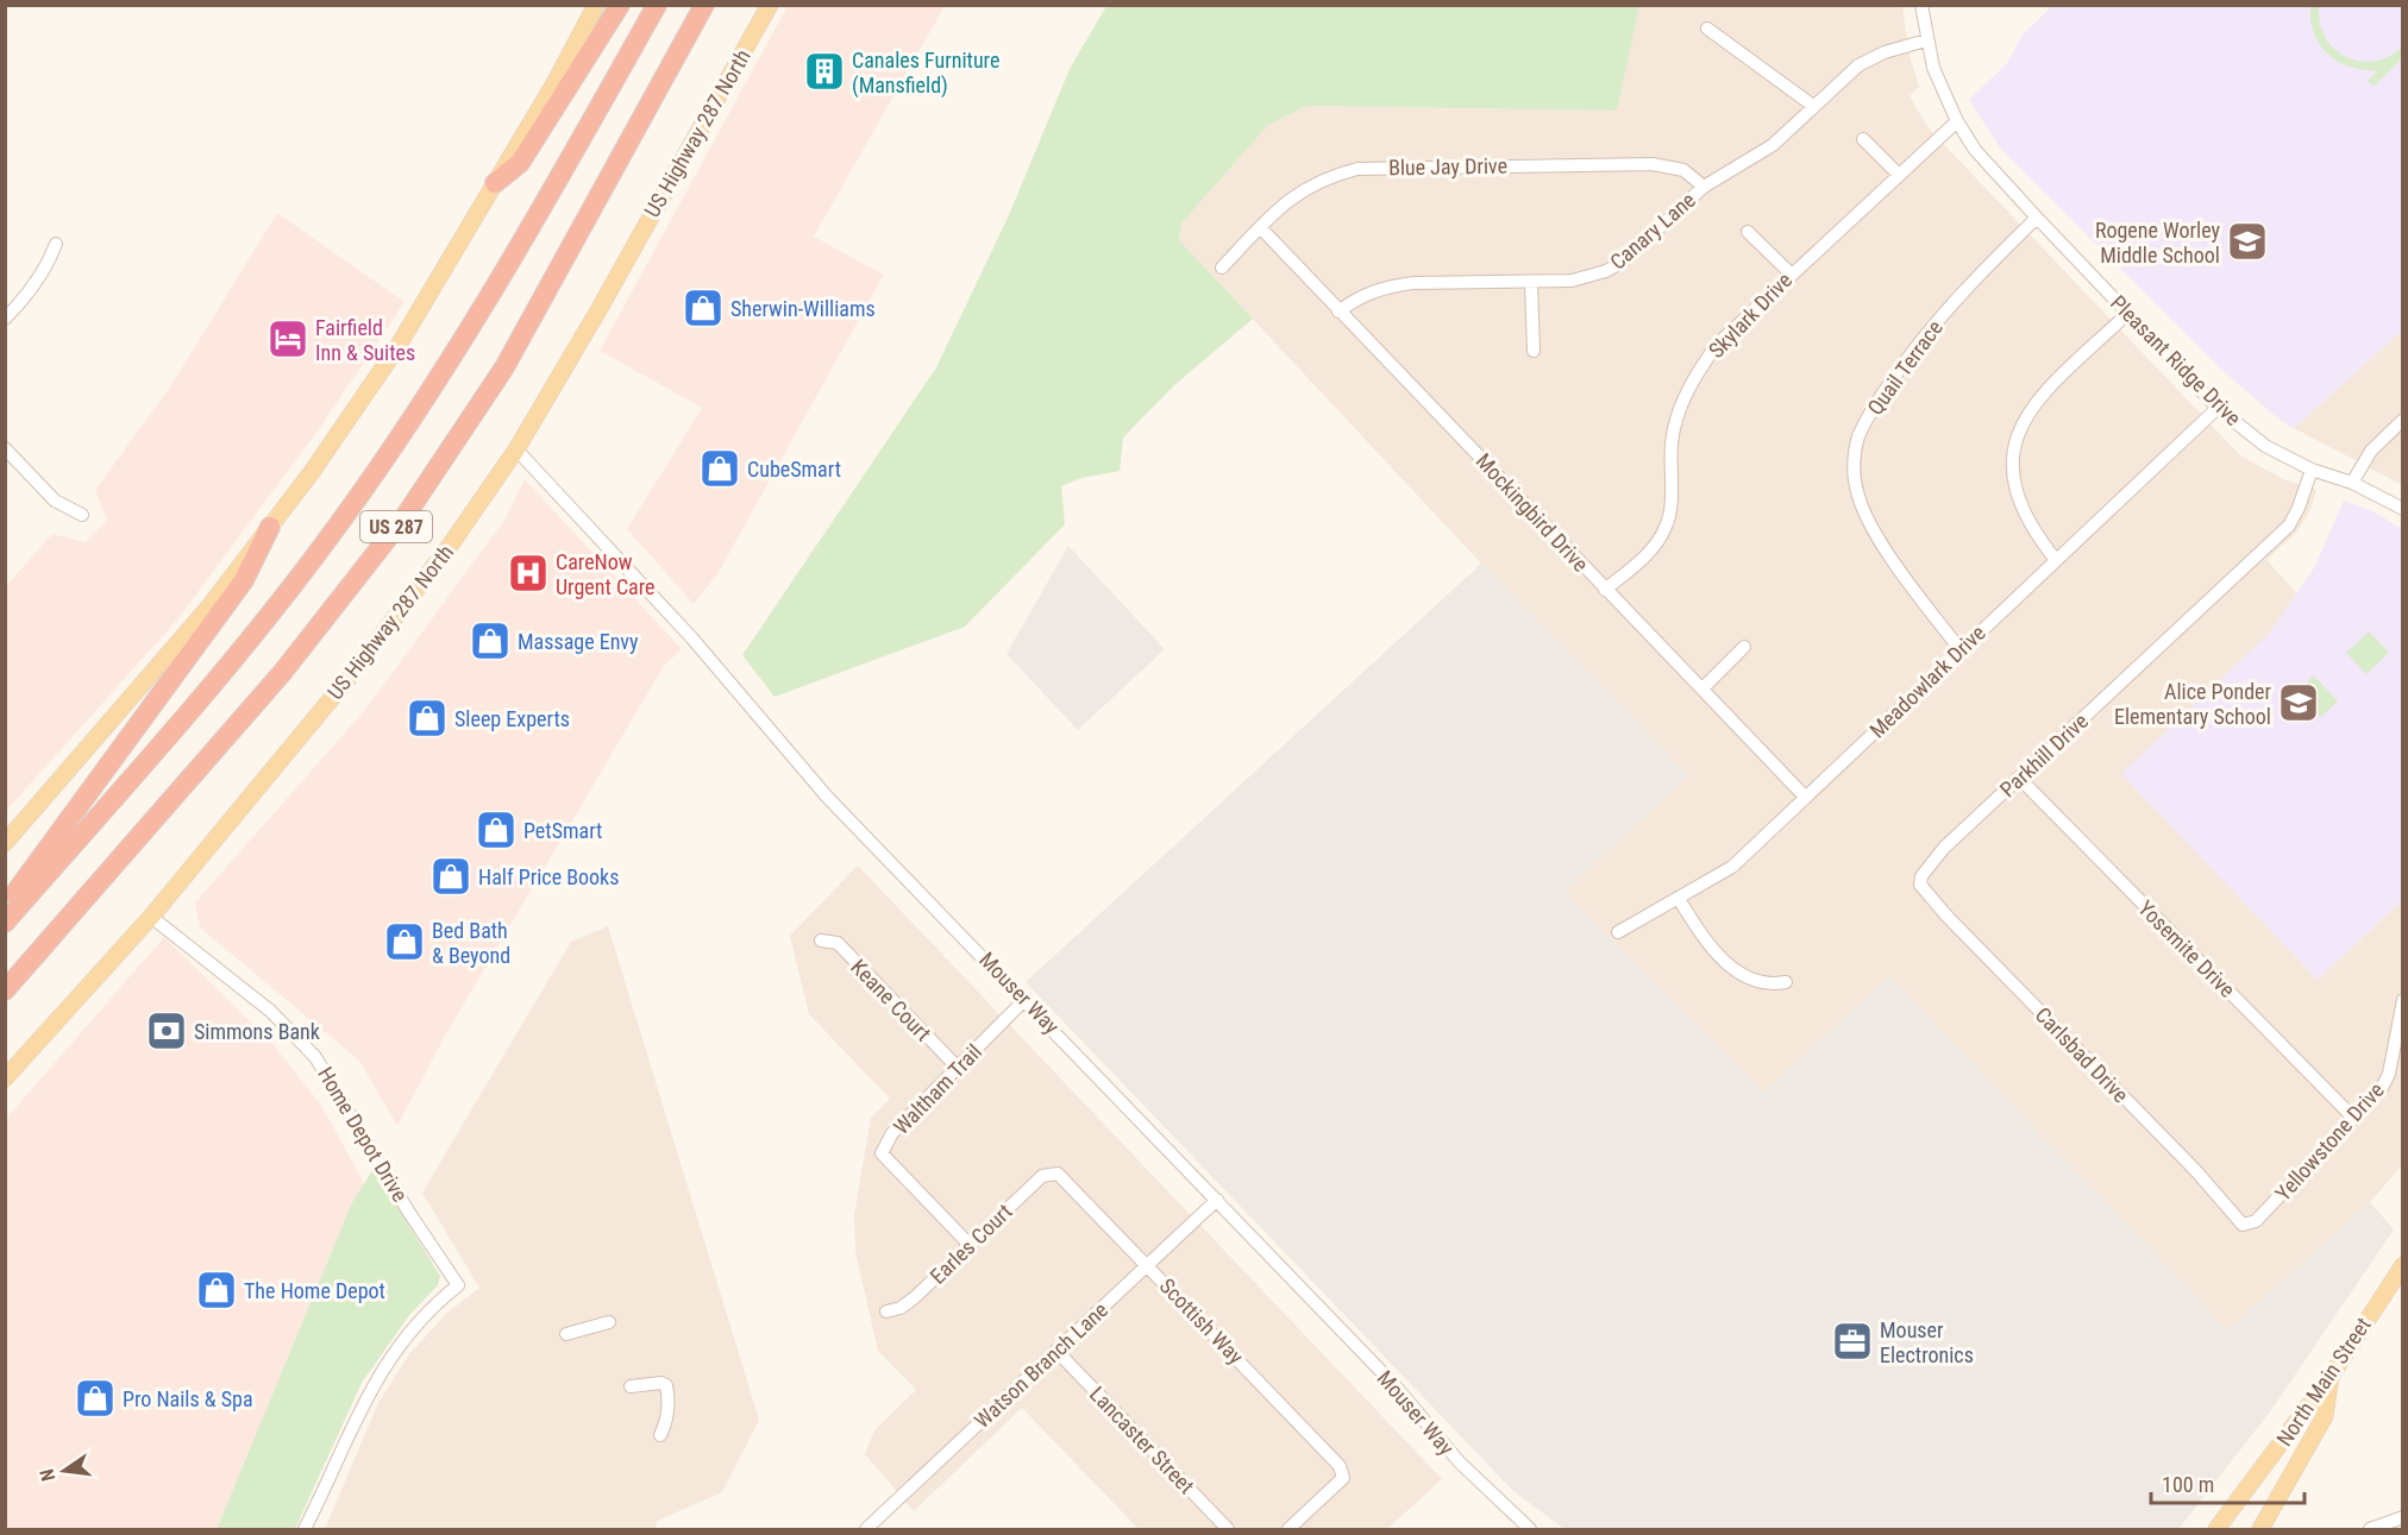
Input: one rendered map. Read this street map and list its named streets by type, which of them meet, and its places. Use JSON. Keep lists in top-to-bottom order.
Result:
{
  "streets": {
    "highway": ["US 287"],
    "main road": ["US Highway 287 North", "North Main Street"],
    "street": [
      "Blue Jay Drive",
      "Canary Lane",
      "Skylark Drive",
      "Pleasant Ridge Drive",
      "Quail Terrace",
      "Mockingbird Drive",
      "Meadowlark Drive",
      "Parkhill Drive",
      "Yosemite Drive",
      "Mouser Way",
      "Keane Court",
      "Carlsbad Drive",
      "Waltham Trail",
      "Home Depot Drive",
      "Yellowstone Drive",
      "Earles Court",
      "Scottish Way",
      "Watson Branch Lane",
      "Lancaster Street"
    ]
  },
  "crossings": [
    ["US Highway 287 North", "Mouser Way"],
    ["US Highway 287 North", "Home Depot Drive"],
    ["Blue Jay Drive", "Canary Lane"],
    ["Blue Jay Drive", "Mockingbird Drive"],
    ["Canary Lane", "Pleasant Ridge Drive"],
    ["Canary Lane", "Mockingbird Drive"],
    ["Skylark Drive", "Pleasant Ridge Drive"],
    ["Skylark Drive", "Mockingbird Drive"],
    ["Pleasant Ridge Drive", "Quail Terrace"],
    ["Pleasant Ridge Drive", "Meadowlark Drive"],
    ["Pleasant Ridge Drive", "Parkhill Drive"],
    ["Quail Terrace", "Meadowlark Drive"],
    ["Mockingbird Drive", "Meadowlark Drive"],
    ["Parkhill Drive", "Yosemite Drive"],
    ["Parkhill Drive", "Carlsbad Drive"],
    ["Yosemite Drive", "Yellowstone Drive"],
    ["Mouser Way", "Waltham Trail"],
    ["Mouser Way", "Watson Branch Lane"],
    ["Keane Court", "Waltham Trail"],
    ["Carlsbad Drive", "Yellowstone Drive"],
    ["Waltham Trail", "Earles Court"],
    ["Earles Court", "Scottish Way"],
    ["Scottish Way", "Watson Branch Lane"],
    ["Watson Branch Lane", "Lancaster Street"]
  ],
  "places": {
    "building": ["Canales Furniture (Mansfield)"],
    "school or university": ["Rogene Worley Middle School", "Alice Ponder Elementary School"],
    "shop": [
      "Sherwin-Williams",
      "CubeSmart",
      "Massage Envy",
      "Sleep Experts",
      "PetSmart",
      "Half Price Books",
      "Bed Bath & Beyond",
      "The Home Depot",
      "Pro Nails & Spa"
    ],
    "hotel": ["Fairfield Inn & Suites"],
    "hospital": ["CareNow Urgent Care"],
    "bank": ["Simmons Bank"],
    "office": ["Mouser Electronics"]
  },
  "scale_bar": "100 m",
  "north": "left"
}
